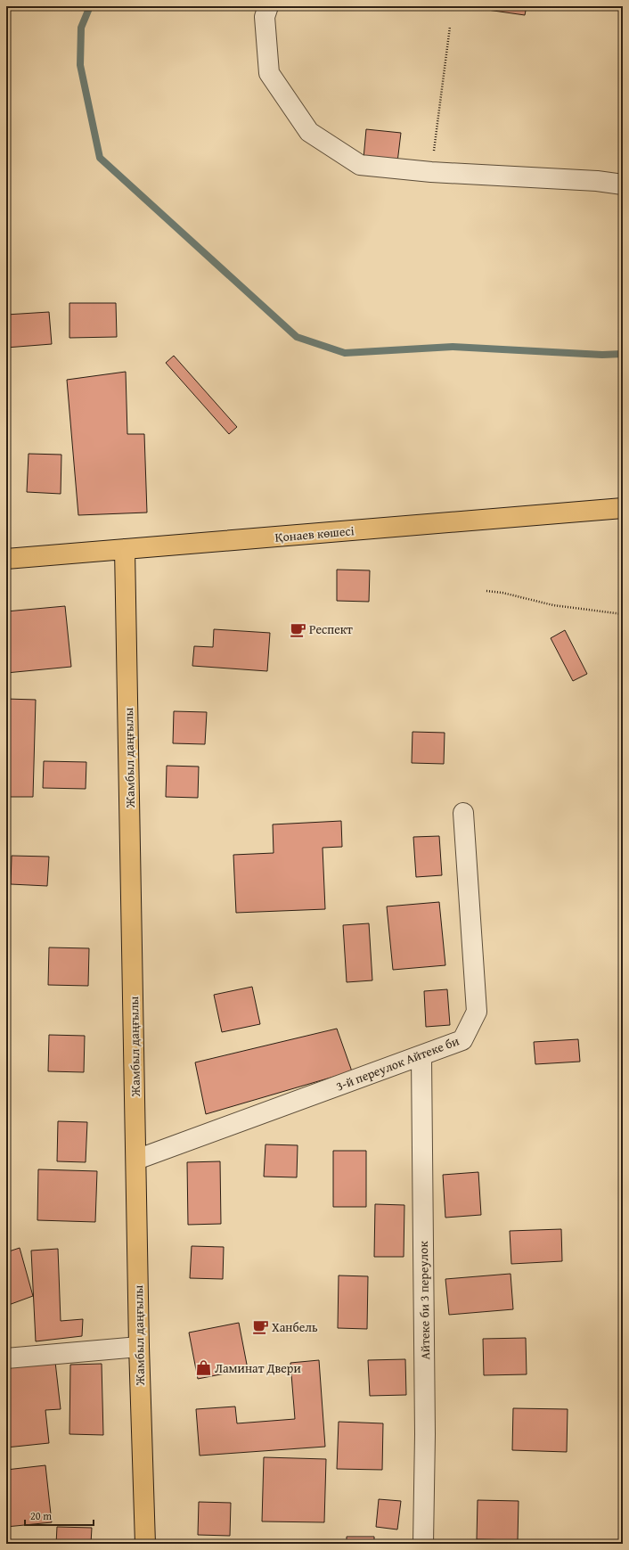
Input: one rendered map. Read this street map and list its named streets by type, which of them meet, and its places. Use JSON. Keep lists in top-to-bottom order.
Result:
{
  "streets": {
    "main road": ["Қонаев көшесі", "Жамбыл даңғылы"],
    "street": ["3-й переулок Айтеке би", "Айтеке би 3 переулок"]
  },
  "crossings": [
    ["Қонаев көшесі", "Жамбыл даңғылы"],
    ["Жамбыл даңғылы", "3-й переулок Айтеке би"],
    ["3-й переулок Айтеке би", "Айтеке би 3 переулок"]
  ],
  "places": {
    "cafe": ["Респект", "Ханбель"],
    "shop": ["Ламинат Двери"]
  },
  "scale_bar": "20 m"
}
